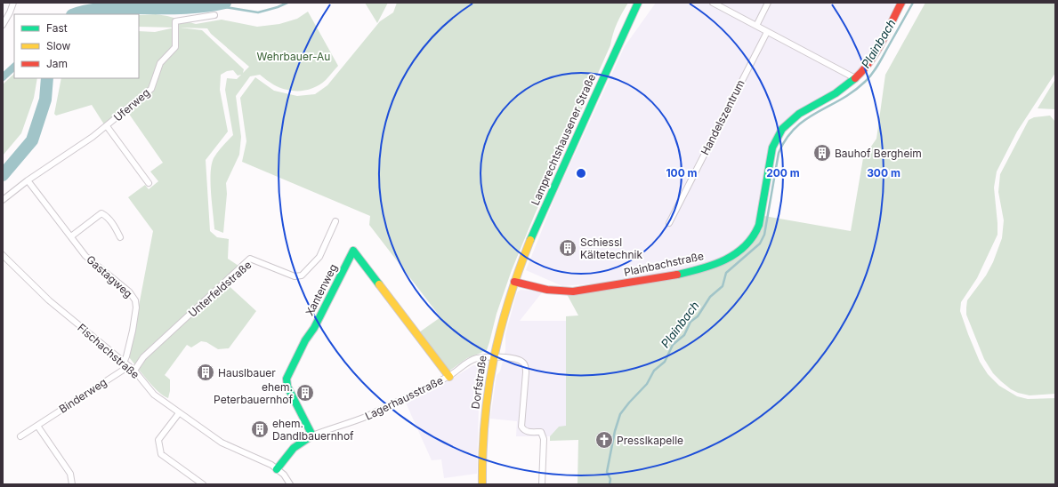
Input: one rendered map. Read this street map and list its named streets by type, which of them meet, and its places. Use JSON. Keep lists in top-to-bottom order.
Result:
{
  "streets": {
    "street": [
      "Uferweg",
      "Handelszentrum",
      "Lamprechtshausener Straße",
      "Plainbachstraße",
      "Gastagweg",
      "Unterfeldstraße",
      "Xantenweg",
      "Fischachstraße",
      "Dorfstraße",
      "Binderweg",
      "Lagerhausstraße"
    ]
  },
  "crossings": [
    ["Uferweg", "Gastagweg"],
    ["Lamprechtshausener Straße", "Plainbachstraße"],
    ["Lamprechtshausener Straße", "Dorfstraße"],
    ["Plainbachstraße", "Dorfstraße"],
    ["Gastagweg", "Fischachstraße"],
    ["Unterfeldstraße", "Fischachstraße"],
    ["Xantenweg", "Lagerhausstraße"],
    ["Fischachstraße", "Binderweg"],
    ["Dorfstraße", "Lagerhausstraße"]
  ],
  "water": ["Plainbach"],
  "parks": ["Wehrbauer-Au"],
  "places": {
    "building": [
      "Bauhof Bergheim",
      "Schiessl Kältetechnik",
      "Hauslbauer",
      "ehem. Peterbauernhof",
      "ehem. Dandlbauernhof"
    ],
    "church": ["Presslkapelle"]
  },
  "legend": ["Fast", "Slow", "Jam"],
  "rings": ["100 m", "200 m", "300 m"]
}
